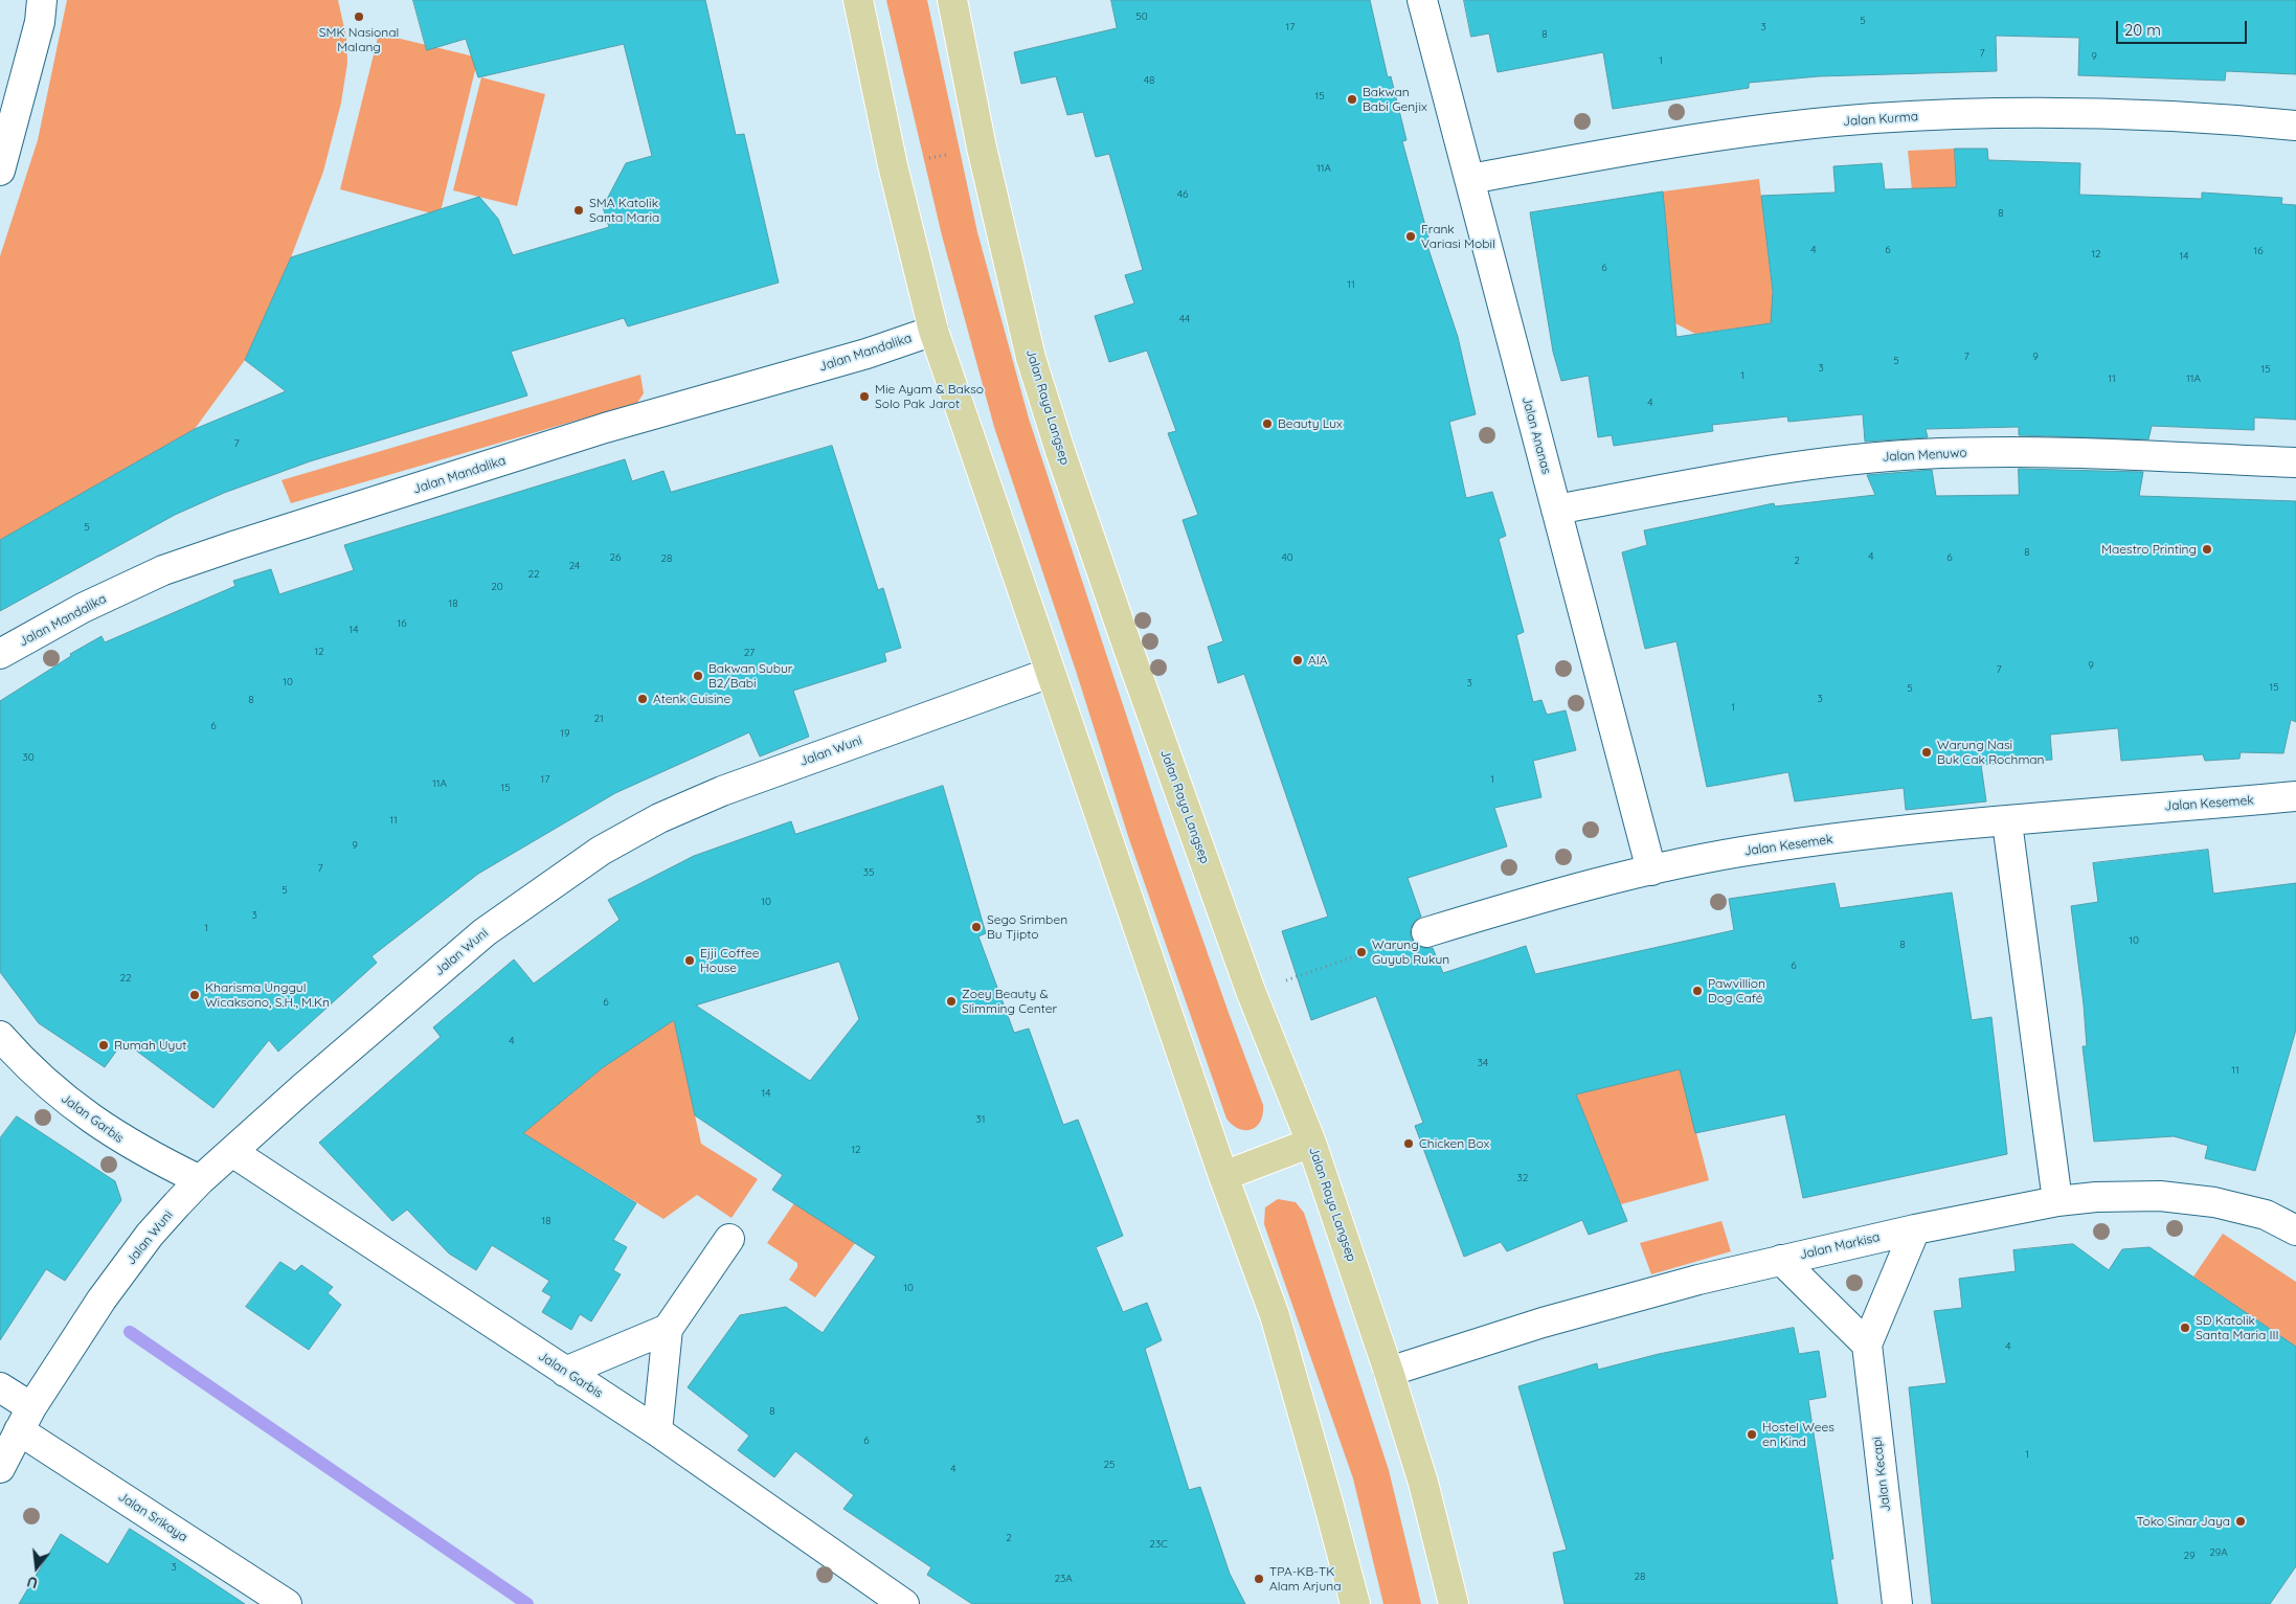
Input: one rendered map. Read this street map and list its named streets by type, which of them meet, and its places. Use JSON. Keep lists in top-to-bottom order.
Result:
{
  "streets": {
    "main road": ["Jalan Raya Langsep"],
    "street": [
      "Jalan Kurma",
      "Jalan Mandalika",
      "Jalan Ananas",
      "Jalan Menuwo",
      "Jalan Wuni",
      "Jalan Kesemek",
      "Jalan Garbis",
      "Jalan Markisa",
      "Jalan Kecapi",
      "Jalan Srikaya"
    ]
  },
  "crossings": [
    ["Jalan Kurma", "Jalan Ananas"],
    ["Jalan Raya Langsep", "Jalan Markisa"],
    ["Jalan Ananas", "Jalan Menuwo"],
    ["Jalan Ananas", "Jalan Kesemek"],
    ["Jalan Wuni", "Jalan Garbis"],
    ["Jalan Wuni", "Jalan Srikaya"],
    ["Jalan Markisa", "Jalan Kecapi"]
  ],
  "places": [
    "SMK Nasional Malang",
    "Bakwan Babi Genjix",
    "SMA Katolik Santa Maria",
    "Frank Variasi Mobil",
    "Mie Ayam & Bakso Solo Pak Jarot",
    "Beauty Lux",
    "Maestro Printing",
    "AIA",
    "Bakwan Subur B2/Babi",
    "Atenk Cuisine",
    "Warung Nasi Buk Cak Rochman",
    "Sego Srimben Bu Tjipto",
    "Warung Guyub Rukun",
    "Ejji Coffee House",
    "Pawvillion Dog Café",
    "Kharisma Unggul Wicaksono, S.H., M.Kn",
    "Zoey Beauty & Slimming Center",
    "Rumah Uyut",
    "Chicken Box",
    "SD Katolik Santa Maria III",
    "Hostel Wees en Kind",
    "Toko Sinar Jaya",
    "TPA-KB-TK Alam Arjuna"
  ],
  "house_numbers": [
    "50",
    "5",
    "17",
    "3",
    "8",
    "7",
    "9",
    "1",
    "48",
    "15",
    "11A",
    "46",
    "8",
    "4",
    "6",
    "16",
    "12",
    "14",
    "6",
    "11",
    "44",
    "7",
    "9",
    "5",
    "3",
    "15",
    "1",
    "11",
    "11A",
    "4",
    "7",
    "5",
    "8",
    "4",
    "26",
    "40",
    "6",
    "28",
    "2",
    "24",
    "22",
    "20",
    "18",
    "16",
    "14",
    "12",
    "27",
    "9",
    "7",
    "10",
    "3",
    "15",
    "5",
    "3",
    "8",
    "1",
    "21",
    "6",
    "19",
    "30",
    "17",
    "1",
    "11A",
    "15",
    "11",
    "9",
    "7",
    "35",
    "5",
    "10",
    "3",
    "1",
    "10",
    "8",
    "6",
    "22",
    "6",
    "4",
    "34",
    "11",
    "14",
    "31",
    "12",
    "32",
    "18",
    "10",
    "4",
    "8",
    "6",
    "1",
    "25",
    "4",
    "2",
    "23C",
    "29A",
    "29",
    "3",
    "28",
    "23A"
  ],
  "scale_bar": "20 m",
  "north": "bottom"
}
